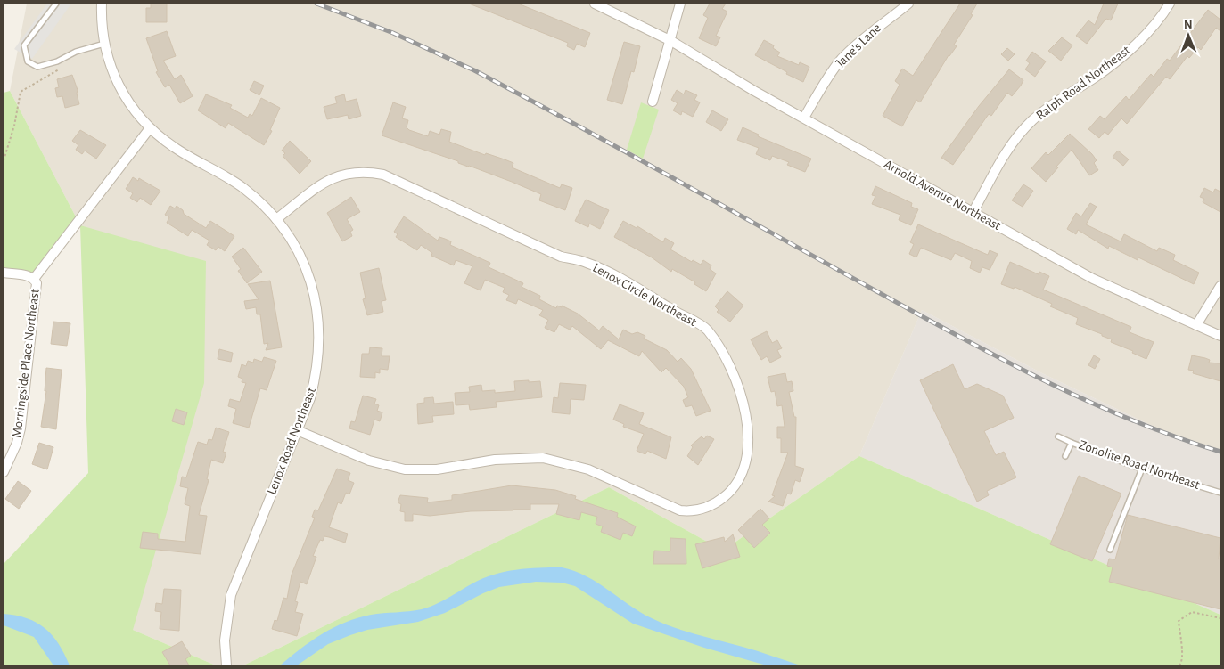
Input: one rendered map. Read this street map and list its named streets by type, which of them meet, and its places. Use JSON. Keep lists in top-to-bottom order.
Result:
{
  "streets": {
    "street": [
      "Jane's Lane",
      "Ralph Road Northeast",
      "Arnold Avenue Northeast",
      "Lenox Circle Northeast",
      "Morningside Place Northeast",
      "Lenox Road Northeast"
    ],
    "lane": ["Zonolite Road Northeast"]
  },
  "crossings": [
    ["Jane's Lane", "Arnold Avenue Northeast"],
    ["Ralph Road Northeast", "Arnold Avenue Northeast"],
    ["Lenox Circle Northeast", "Lenox Road Northeast"],
    ["Morningside Place Northeast", "Lenox Road Northeast"]
  ],
  "north": "top"
}
